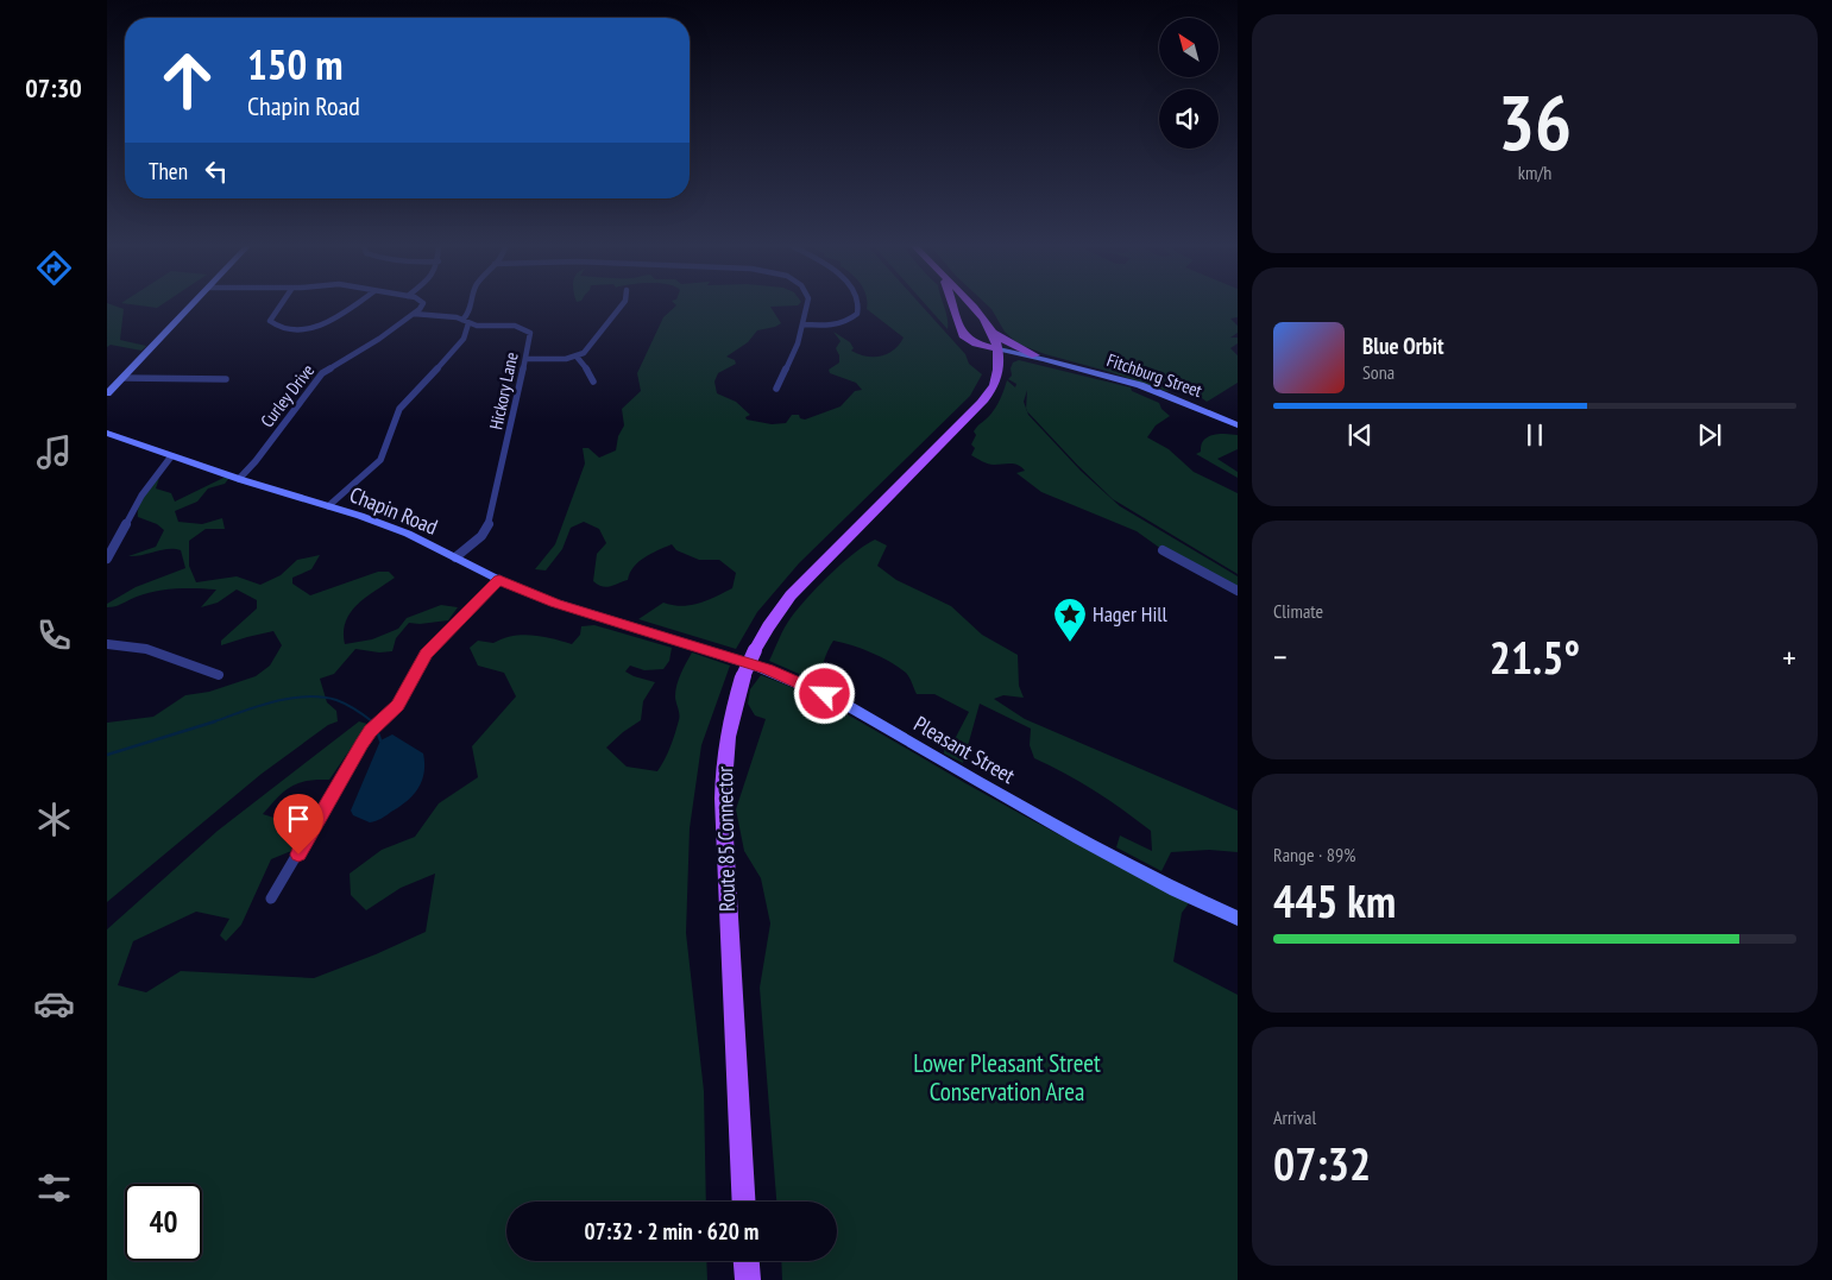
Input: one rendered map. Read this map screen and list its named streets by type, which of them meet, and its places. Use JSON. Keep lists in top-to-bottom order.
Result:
{
  "streets": {
    "main road": ["Route 85 Connector"],
    "street": [
      "Fitchburg Street",
      "Hickory Lane",
      "Curley Drive",
      "Chapin Road",
      "Pleasant Street"
    ]
  },
  "crossings": [
    ["Fitchburg Street", "Route 85 Connector"],
    ["Hickory Lane", "Curley Drive"],
    ["Hickory Lane", "Chapin Road"],
    ["Curley Drive", "Chapin Road"],
    ["Chapin Road", "Pleasant Street"]
  ],
  "parks": ["Lower Pleasant Street Conservation Area"],
  "places": {
    "place": ["Hager Hill"]
  },
  "north": "top left",
  "page": {
    "tabs": "07:30",
    "tile": [
      ["36", "km/h"],
      "Climate",
      ["Range · 89%", "445 km"],
      ["Arrival", "07:32"]
    ],
    "turn": ["150 m", "Chapin Road"],
    "then": "Then",
    "song": ["Blue Orbit", "Sona"],
    "heat": ["−", "21.5°", "+"],
    "limit": "40",
    "trip": "07:32 · 2 min · 620 m"
  }
}
